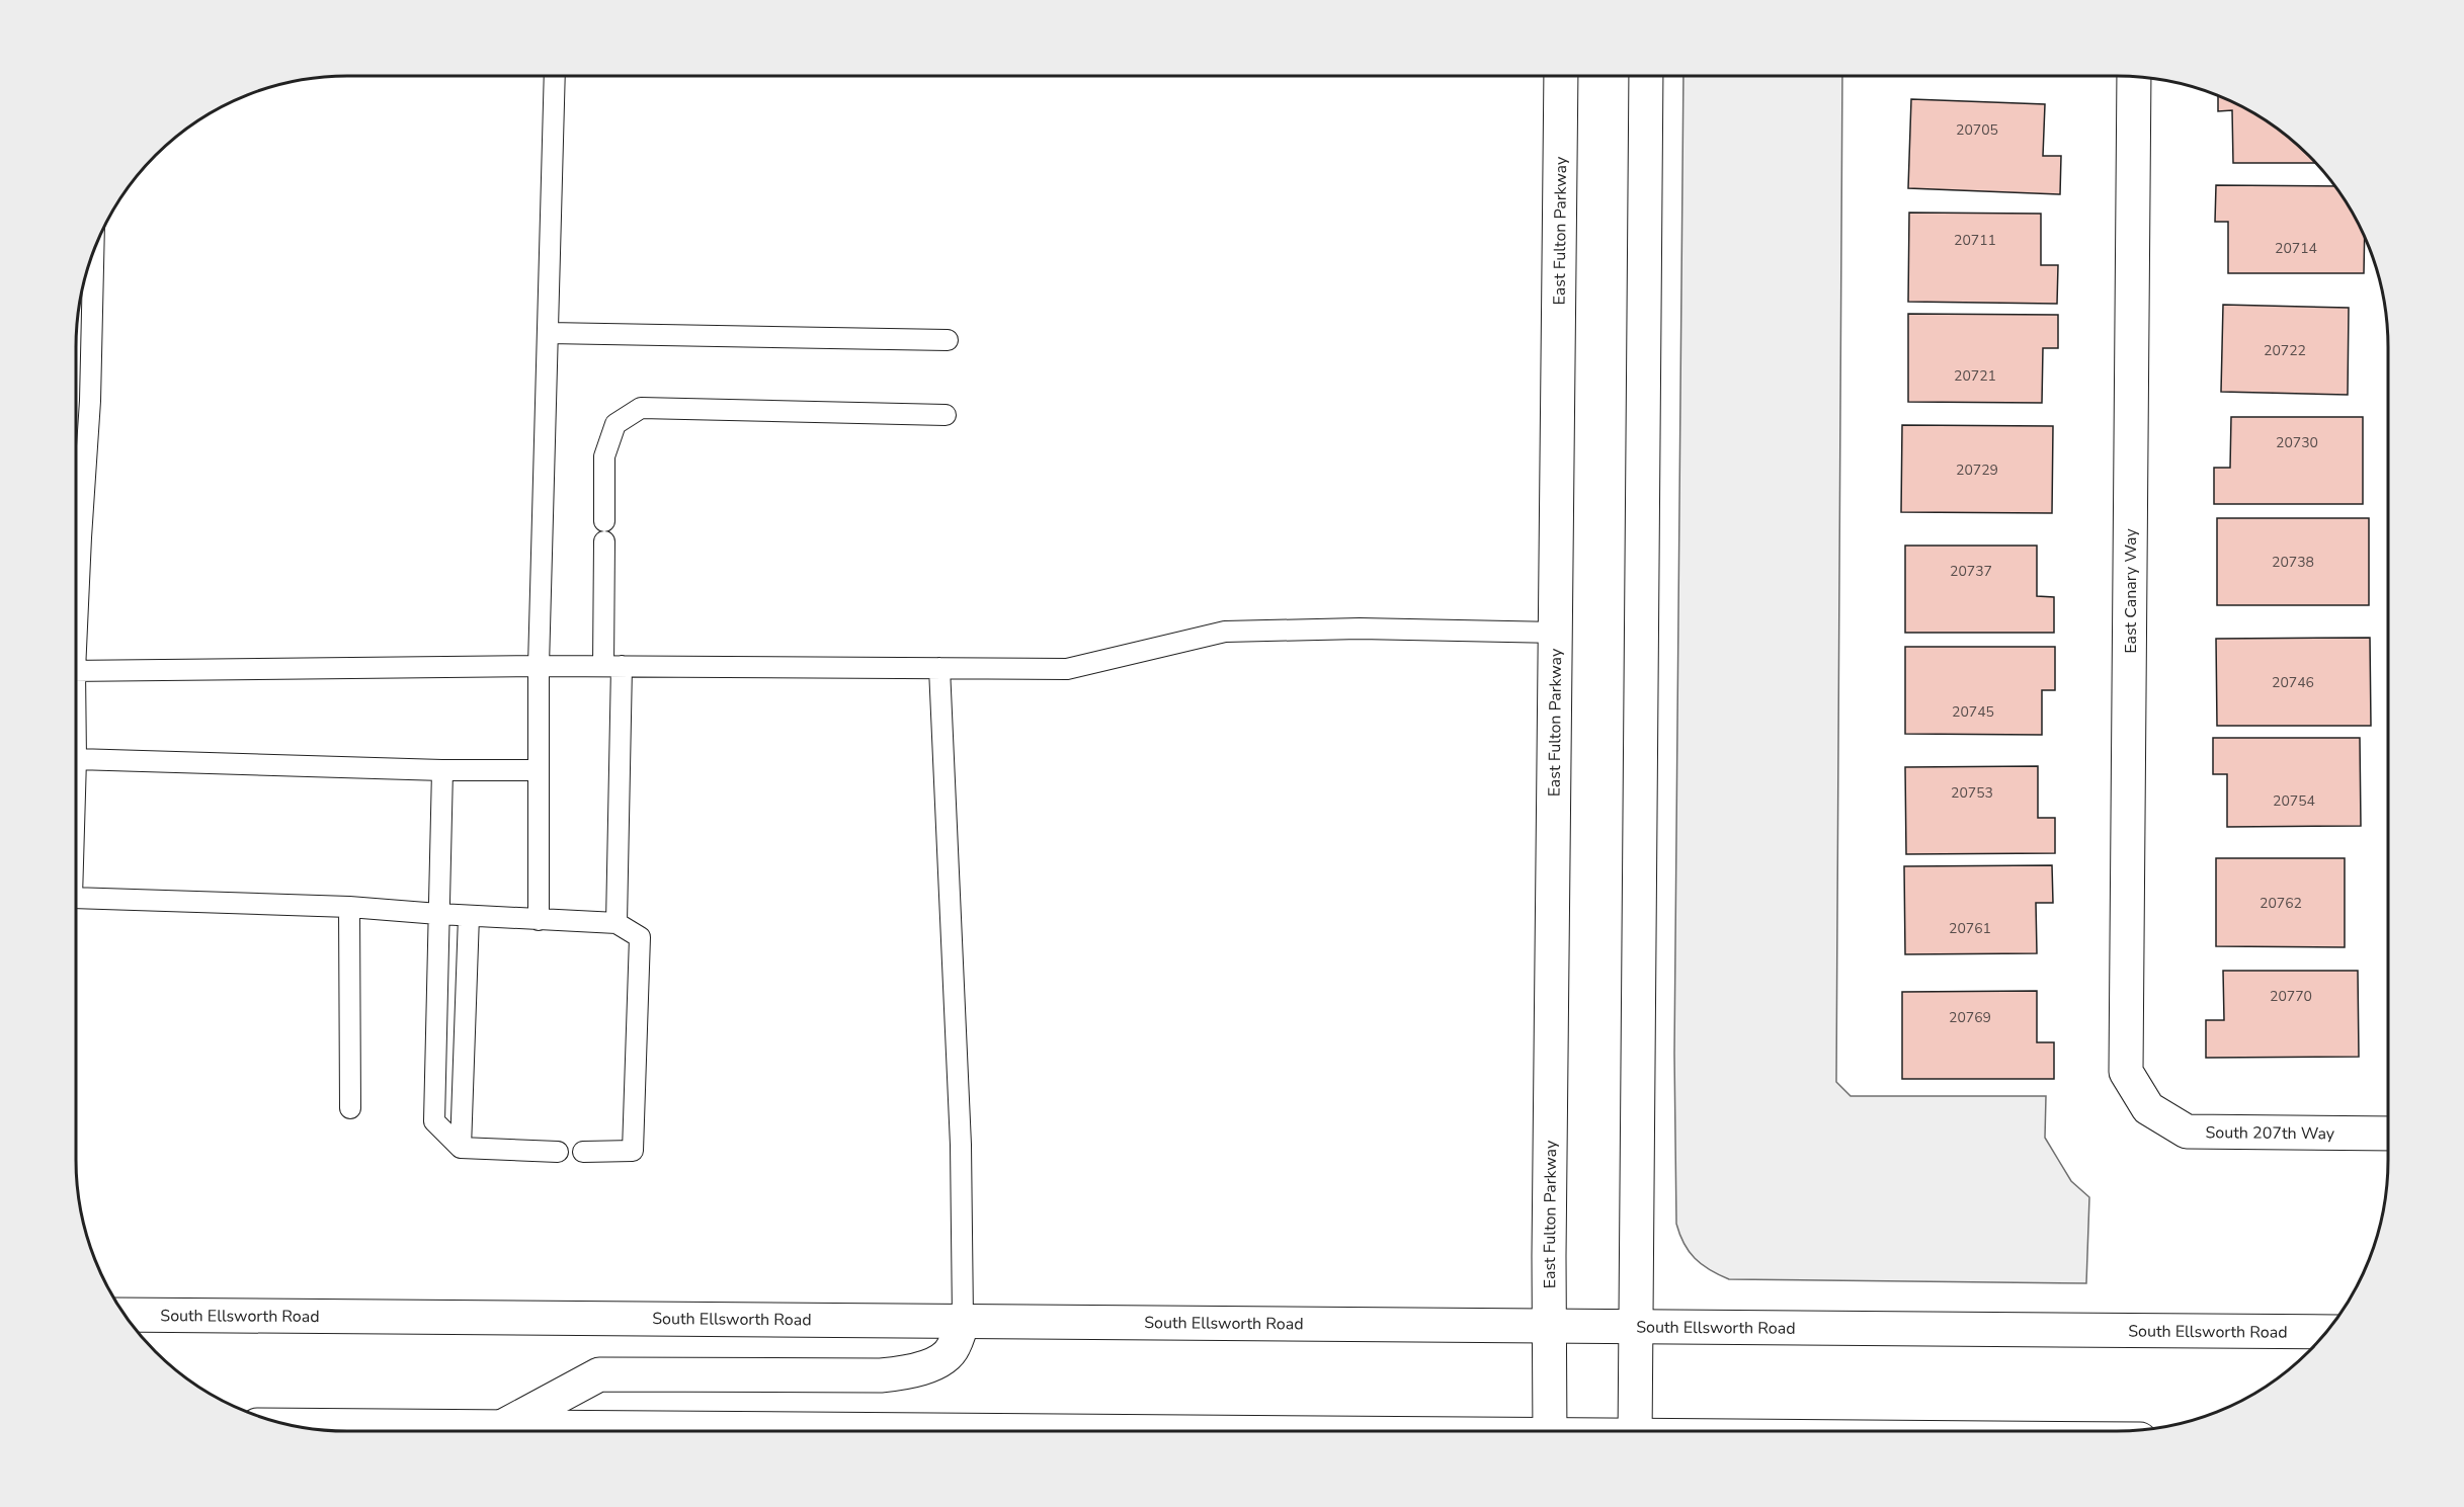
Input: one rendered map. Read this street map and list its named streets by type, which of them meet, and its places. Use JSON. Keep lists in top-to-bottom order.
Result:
{
  "streets": {
    "main road": [
      "East Fulton Parkway",
      "East Canary Way",
      "South 207th Way",
      "South Ellsworth Road"
    ]
  },
  "crossings": [
    ["East Fulton Parkway", "South Ellsworth Road"],
    ["East Canary Way", "South 207th Way"]
  ],
  "house_numbers": [
    "20705",
    "20711",
    "20714",
    "20722",
    "20721",
    "20730",
    "20729",
    "20738",
    "20737",
    "20746",
    "20745",
    "20753",
    "20754",
    "20762",
    "20761",
    "20770",
    "20769"
  ]
}
